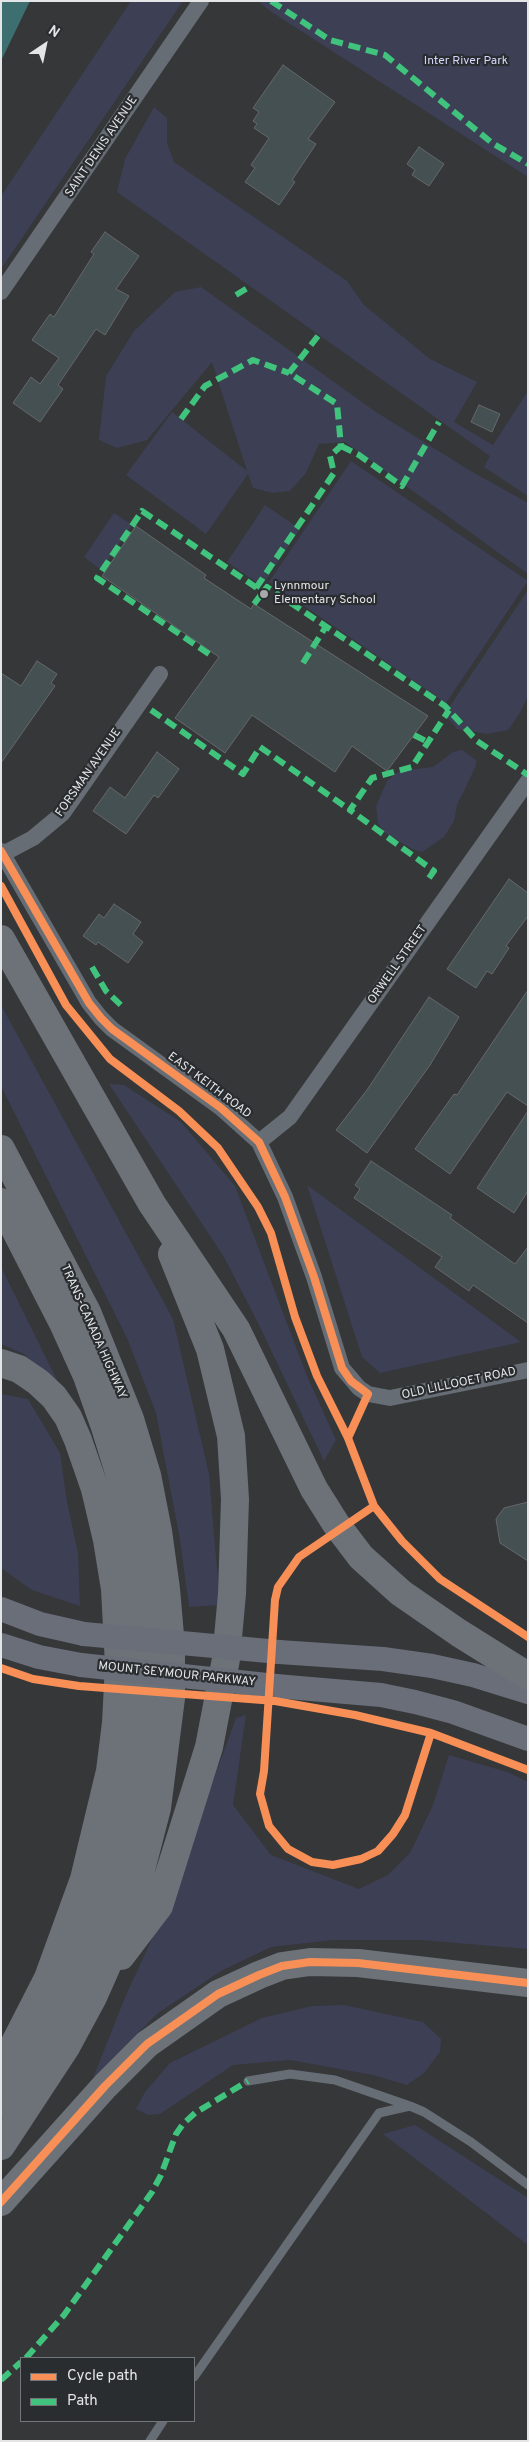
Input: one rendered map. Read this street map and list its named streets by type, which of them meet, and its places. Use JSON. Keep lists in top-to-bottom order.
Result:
{
  "streets": {
    "highway": ["TRANS-CANADA HIGHWAY"],
    "main road": ["MOUNT SEYMOUR PARKWAY"],
    "street": [
      "SAINT DENIS AVENUE",
      "FORSMAN AVENUE",
      "ORWELL STREET",
      "EAST KEITH ROAD",
      "OLD LILLOOET ROAD"
    ]
  },
  "crossings": [
    ["FORSMAN AVENUE", "EAST KEITH ROAD"],
    ["ORWELL STREET", "EAST KEITH ROAD"],
    ["EAST KEITH ROAD", "OLD LILLOOET ROAD"]
  ],
  "parks": ["Inter River Park"],
  "places": ["Lynnmour Elementary School"],
  "legend": ["Cycle path", "Path"],
  "north": "top right"
}
